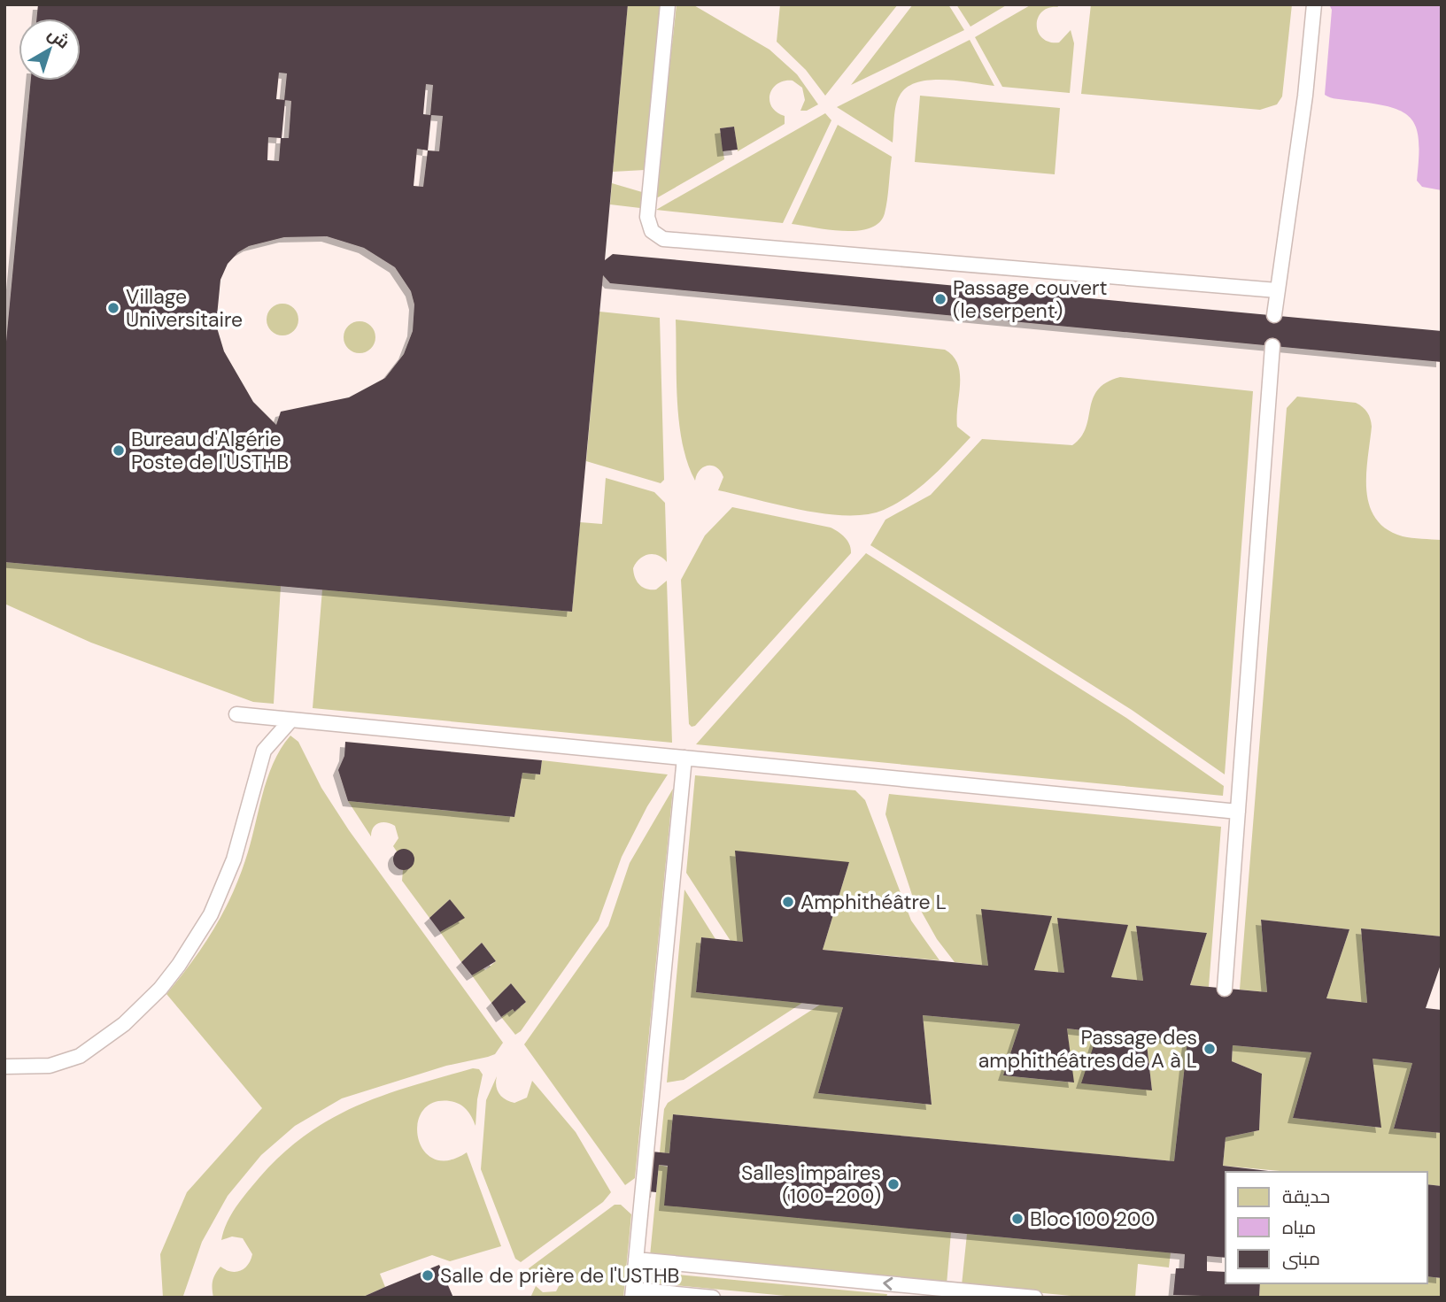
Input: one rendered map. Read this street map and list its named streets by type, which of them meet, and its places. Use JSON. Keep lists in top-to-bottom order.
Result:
{
  "places": [
    "Passage couvert (le serpent)",
    "Village Universitaire",
    "Bureau d'Algérie Poste de l'USTHB",
    "Amphithéâtre L",
    "Passage des amphithéâtres de A à L",
    "Salles impaires (100-200)",
    "Bloc 100 200",
    "Salle de prière de l'USTHB"
  ],
  "legend": ["حديقة", "مياه", "مبنى"],
  "north": "top right"
}
